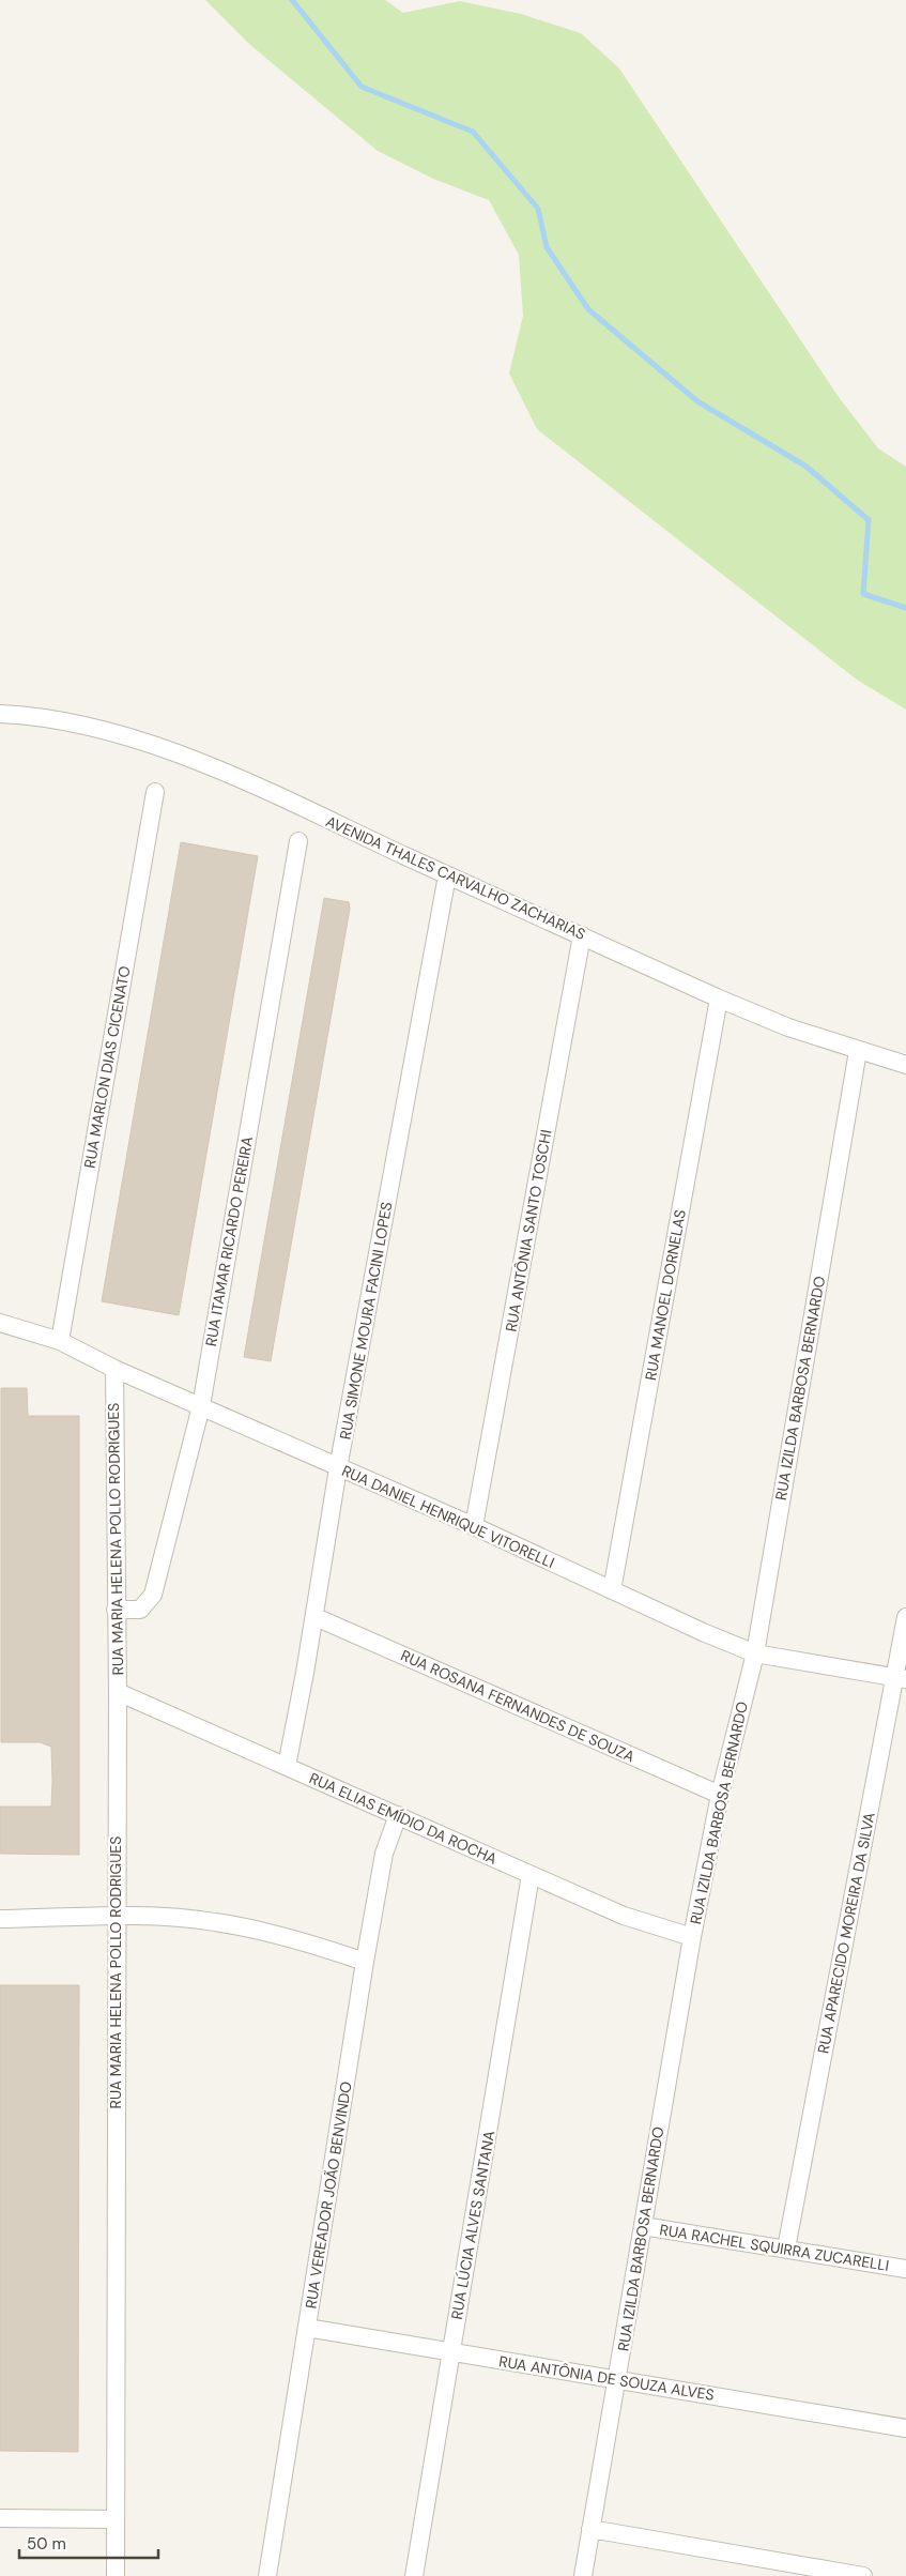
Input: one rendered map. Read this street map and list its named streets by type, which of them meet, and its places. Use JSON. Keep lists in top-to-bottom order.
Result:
{
  "streets": {
    "street": [
      "AVENIDA THALES CARVALHO ZACHARIAS",
      "RUA MARLON DIAS CICENATO",
      "RUA ANTÔNIA SANTO TOSCHI",
      "RUA ITAMAR RICARDO PEREIRA",
      "RUA MANOEL DORNELAS",
      "RUA SIMONE MOURA FACINI LOPES",
      "RUA IZILDA BARBOSA BERNARDO",
      "RUA DANIEL HENRIQUE VITORELLI",
      "RUA MARIA HELENA POLLO RODRIGUES",
      "RUA ROSANA FERNANDES DE SOUZA",
      "RUA ELIAS EMÍDIO DA ROCHA",
      "RUA APARECIDO MOREIRA DA SILVA",
      "RUA VEREADOR JOÃO BENVINDO",
      "RUA LÚCIA ALVES SANTANA",
      "RUA RACHEL SQUIRRA ZUCARELLI",
      "RUA ANTÔNIA DE SOUZA ALVES"
    ]
  },
  "crossings": [
    ["AVENIDA THALES CARVALHO ZACHARIAS", "RUA ANTÔNIA SANTO TOSCHI"],
    ["AVENIDA THALES CARVALHO ZACHARIAS", "RUA MANOEL DORNELAS"],
    ["AVENIDA THALES CARVALHO ZACHARIAS", "RUA SIMONE MOURA FACINI LOPES"],
    ["AVENIDA THALES CARVALHO ZACHARIAS", "RUA IZILDA BARBOSA BERNARDO"],
    ["RUA MARLON DIAS CICENATO", "RUA DANIEL HENRIQUE VITORELLI"],
    ["RUA ANTÔNIA SANTO TOSCHI", "RUA DANIEL HENRIQUE VITORELLI"],
    ["RUA ITAMAR RICARDO PEREIRA", "RUA DANIEL HENRIQUE VITORELLI"],
    ["RUA ITAMAR RICARDO PEREIRA", "RUA MARIA HELENA POLLO RODRIGUES"],
    ["RUA MANOEL DORNELAS", "RUA DANIEL HENRIQUE VITORELLI"],
    ["RUA SIMONE MOURA FACINI LOPES", "RUA DANIEL HENRIQUE VITORELLI"],
    ["RUA SIMONE MOURA FACINI LOPES", "RUA ROSANA FERNANDES DE SOUZA"],
    ["RUA SIMONE MOURA FACINI LOPES", "RUA ELIAS EMÍDIO DA ROCHA"],
    ["RUA IZILDA BARBOSA BERNARDO", "RUA DANIEL HENRIQUE VITORELLI"],
    ["RUA IZILDA BARBOSA BERNARDO", "RUA ROSANA FERNANDES DE SOUZA"],
    ["RUA IZILDA BARBOSA BERNARDO", "RUA ELIAS EMÍDIO DA ROCHA"],
    ["RUA IZILDA BARBOSA BERNARDO", "RUA RACHEL SQUIRRA ZUCARELLI"],
    ["RUA IZILDA BARBOSA BERNARDO", "RUA ANTÔNIA DE SOUZA ALVES"],
    ["RUA DANIEL HENRIQUE VITORELLI", "RUA MARIA HELENA POLLO RODRIGUES"],
    ["RUA DANIEL HENRIQUE VITORELLI", "RUA APARECIDO MOREIRA DA SILVA"],
    ["RUA MARIA HELENA POLLO RODRIGUES", "RUA ELIAS EMÍDIO DA ROCHA"],
    ["RUA ELIAS EMÍDIO DA ROCHA", "RUA VEREADOR JOÃO BENVINDO"],
    ["RUA ELIAS EMÍDIO DA ROCHA", "RUA LÚCIA ALVES SANTANA"],
    ["RUA APARECIDO MOREIRA DA SILVA", "RUA RACHEL SQUIRRA ZUCARELLI"],
    ["RUA VEREADOR JOÃO BENVINDO", "RUA ANTÔNIA DE SOUZA ALVES"],
    ["RUA LÚCIA ALVES SANTANA", "RUA ANTÔNIA DE SOUZA ALVES"]
  ],
  "scale_bar": "50 m"
}
